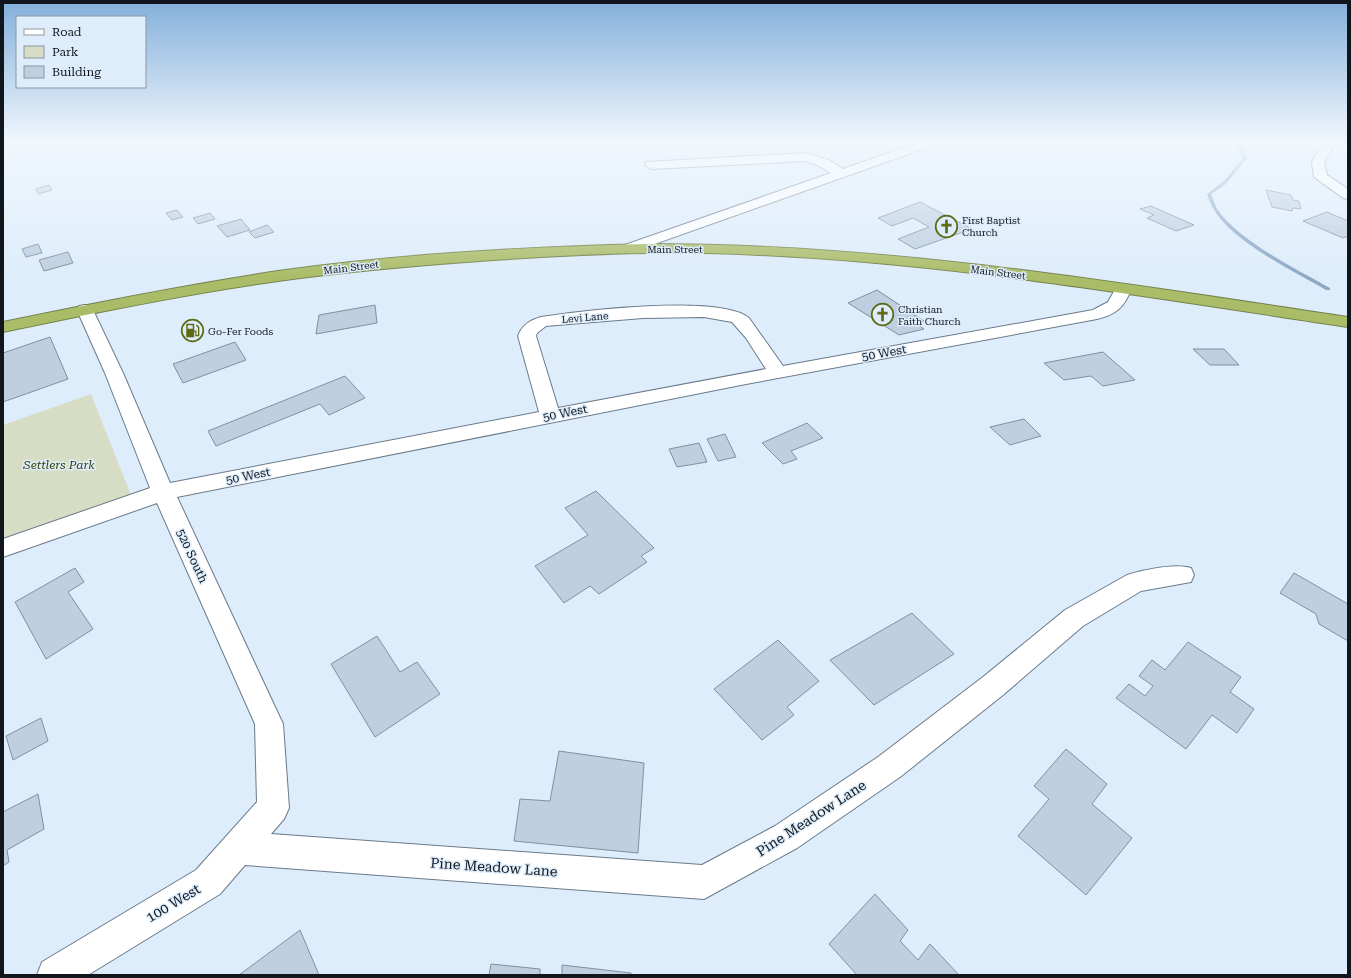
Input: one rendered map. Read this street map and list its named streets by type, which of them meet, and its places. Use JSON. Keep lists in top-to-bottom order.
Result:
{
  "streets": {
    "highway": ["Main Street"],
    "street": [
      "Levi Lane",
      "50 West",
      "520 South",
      "Pine Meadow Lane",
      "100 West"
    ]
  },
  "crossings": [
    ["Main Street", "50 West"],
    ["Main Street", "520 South"],
    ["Levi Lane", "50 West"],
    ["50 West", "520 South"],
    ["520 South", "100 West"],
    ["Pine Meadow Lane", "100 West"]
  ],
  "parks": ["Settlers Park"],
  "places": {
    "church": ["First Baptist Church", "Christian Faith Church"],
    "fuel station": ["Go-Fer Foods"]
  },
  "legend": ["Road", "Park", "Building"]
}
